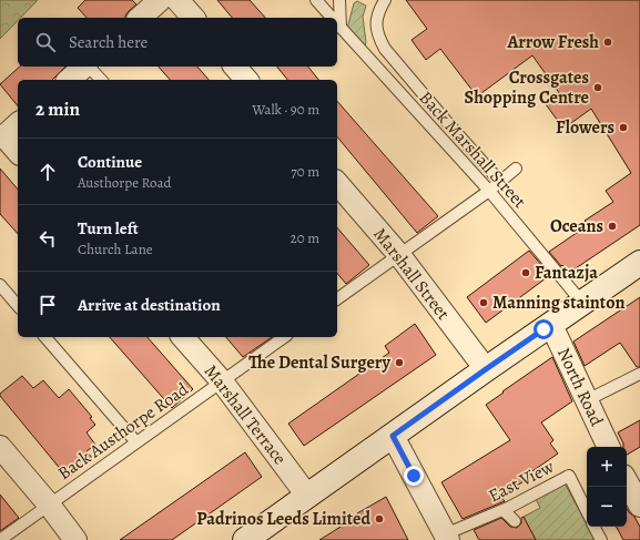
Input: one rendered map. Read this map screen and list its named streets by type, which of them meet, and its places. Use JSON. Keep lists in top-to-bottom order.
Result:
{
  "streets": {
    "street": ["Marshall Street", "North Road", "Marshall Terrace"],
    "lane": ["Back Marshall Street", "Back Austhorpe Road", "East View"]
  },
  "crossings": [
    ["Marshall Terrace", "Back Austhorpe Road"]
  ],
  "places": [
    "Arrow Fresh",
    "Crossgates Shopping Centre",
    "Flowers",
    "Oceans",
    "Fantazja",
    "Manning stainton",
    "The Dental Surgery",
    "Padrinos Leeds Limited"
  ],
  "page": {
    "search": "Search here",
    "heading": ["2 min", "Walk · 90 m"],
    "list": [
      ["Continue", "Austhorpe Road", "70 m"],
      ["Turn left", "Church Lane", "20 m"],
      "Arrive at destination"
    ],
    "map_buttons": ["+", "−"]
  }
}
